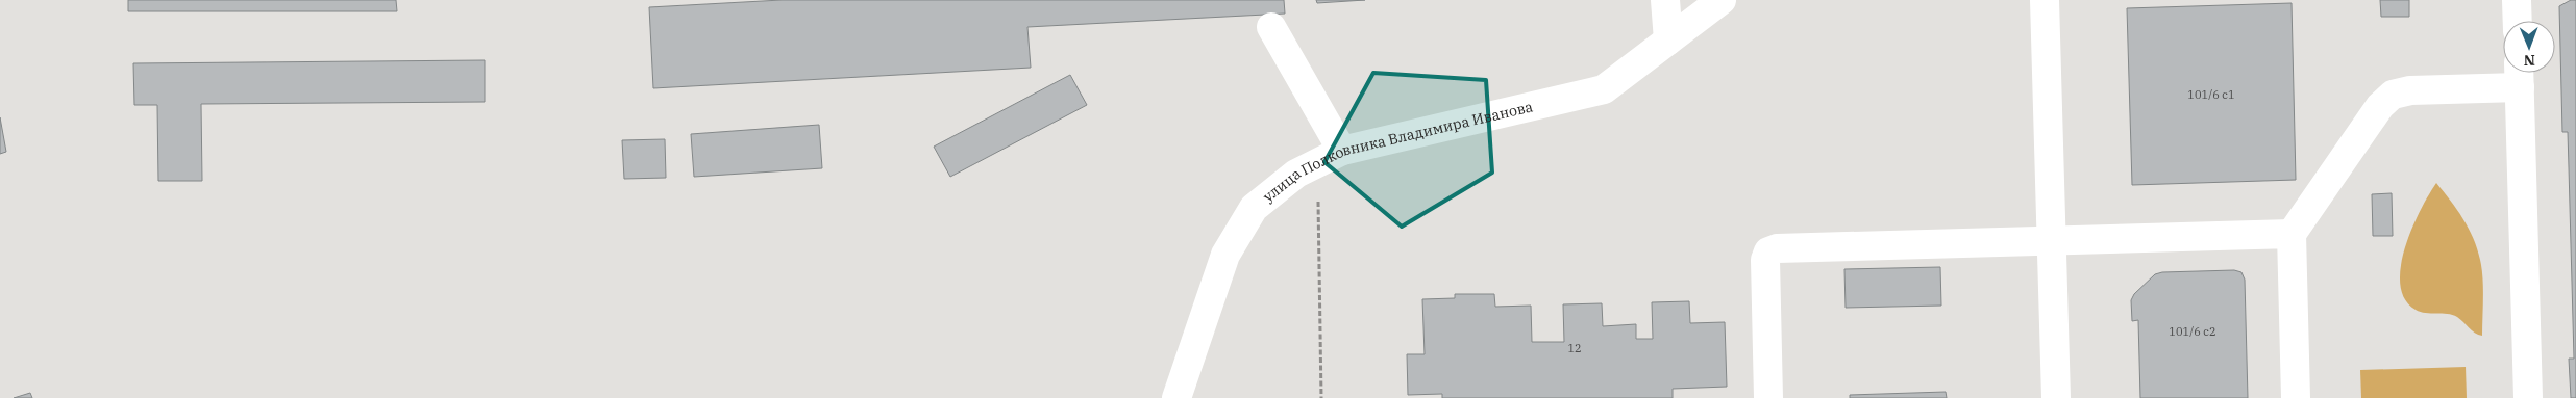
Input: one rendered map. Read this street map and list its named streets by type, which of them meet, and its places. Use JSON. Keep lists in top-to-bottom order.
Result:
{
  "streets": {
    "lane": ["улица Полковника Владимира Иванова"]
  },
  "house_numbers": ["101/6 с1", "101/6 с2", "12"],
  "north": "bottom"
}
